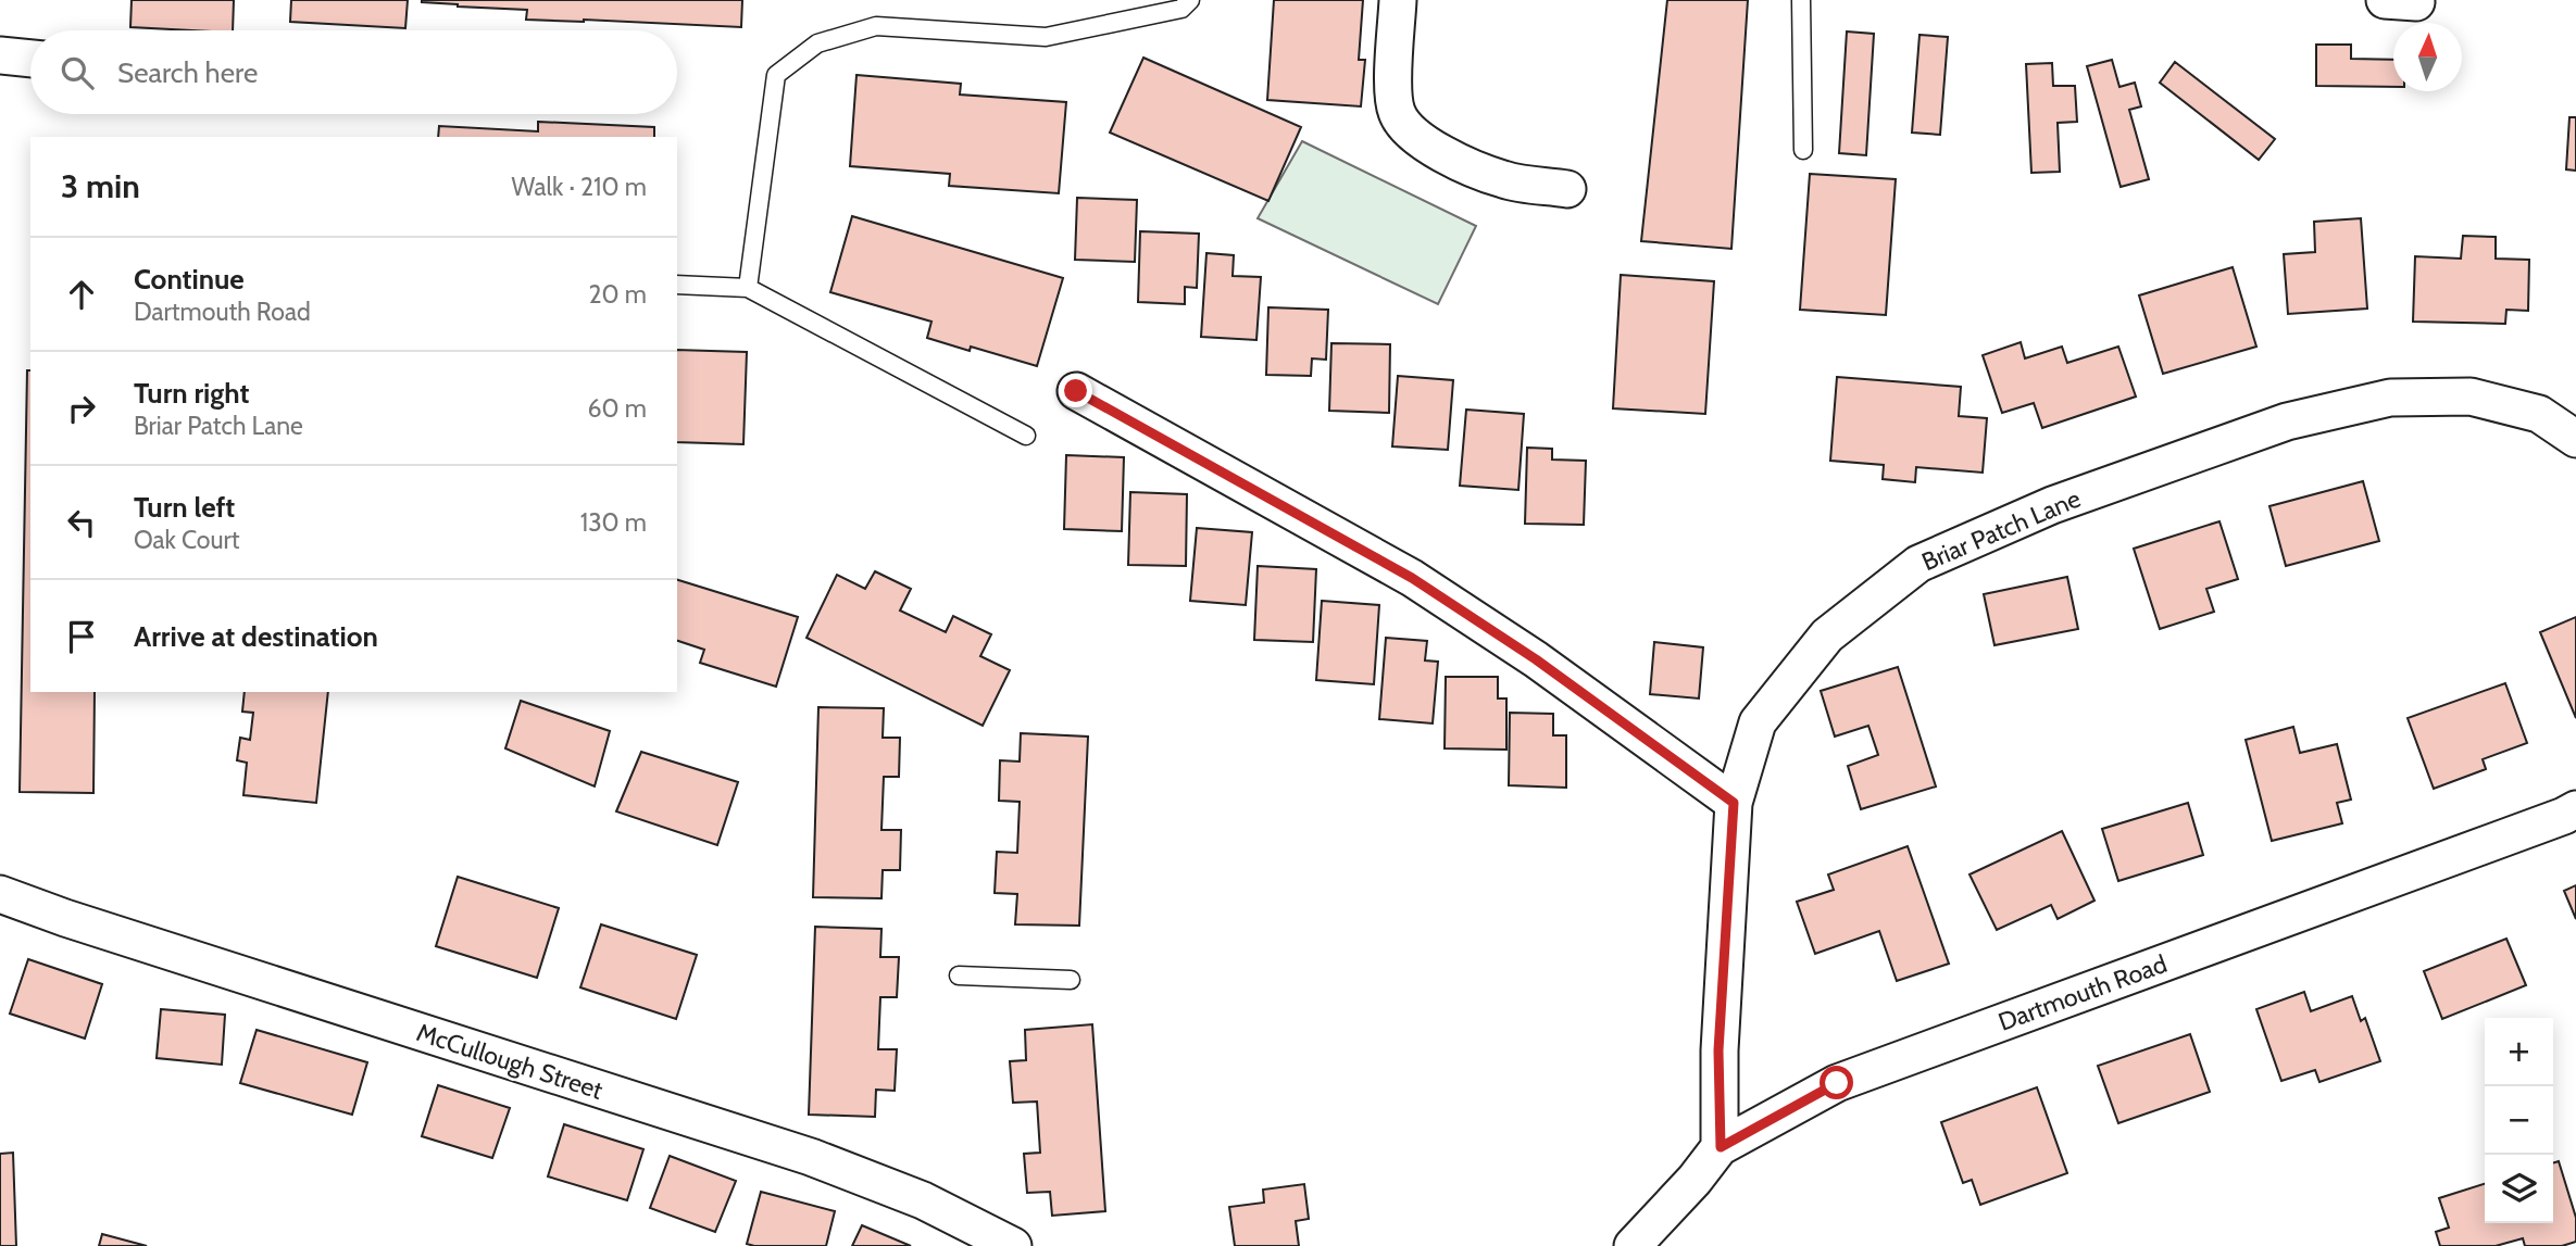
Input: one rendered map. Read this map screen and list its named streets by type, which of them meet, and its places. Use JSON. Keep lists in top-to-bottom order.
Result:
{
  "streets": {
    "street": ["Briar Patch Lane", "Dartmouth Road", "McCullough Street"]
  },
  "crossings": [
    ["Briar Patch Lane", "Dartmouth Road"]
  ],
  "north": "top",
  "page": {
    "search": "Search here",
    "heading": ["3 min", "Walk · 210 m"],
    "list": [
      ["Continue", "Dartmouth Road", "20 m"],
      ["Turn right", "Briar Patch Lane", "60 m"],
      ["Turn left", "Oak Court", "130 m"],
      "Arrive at destination"
    ],
    "map_buttons": ["+", "−"]
  }
}
